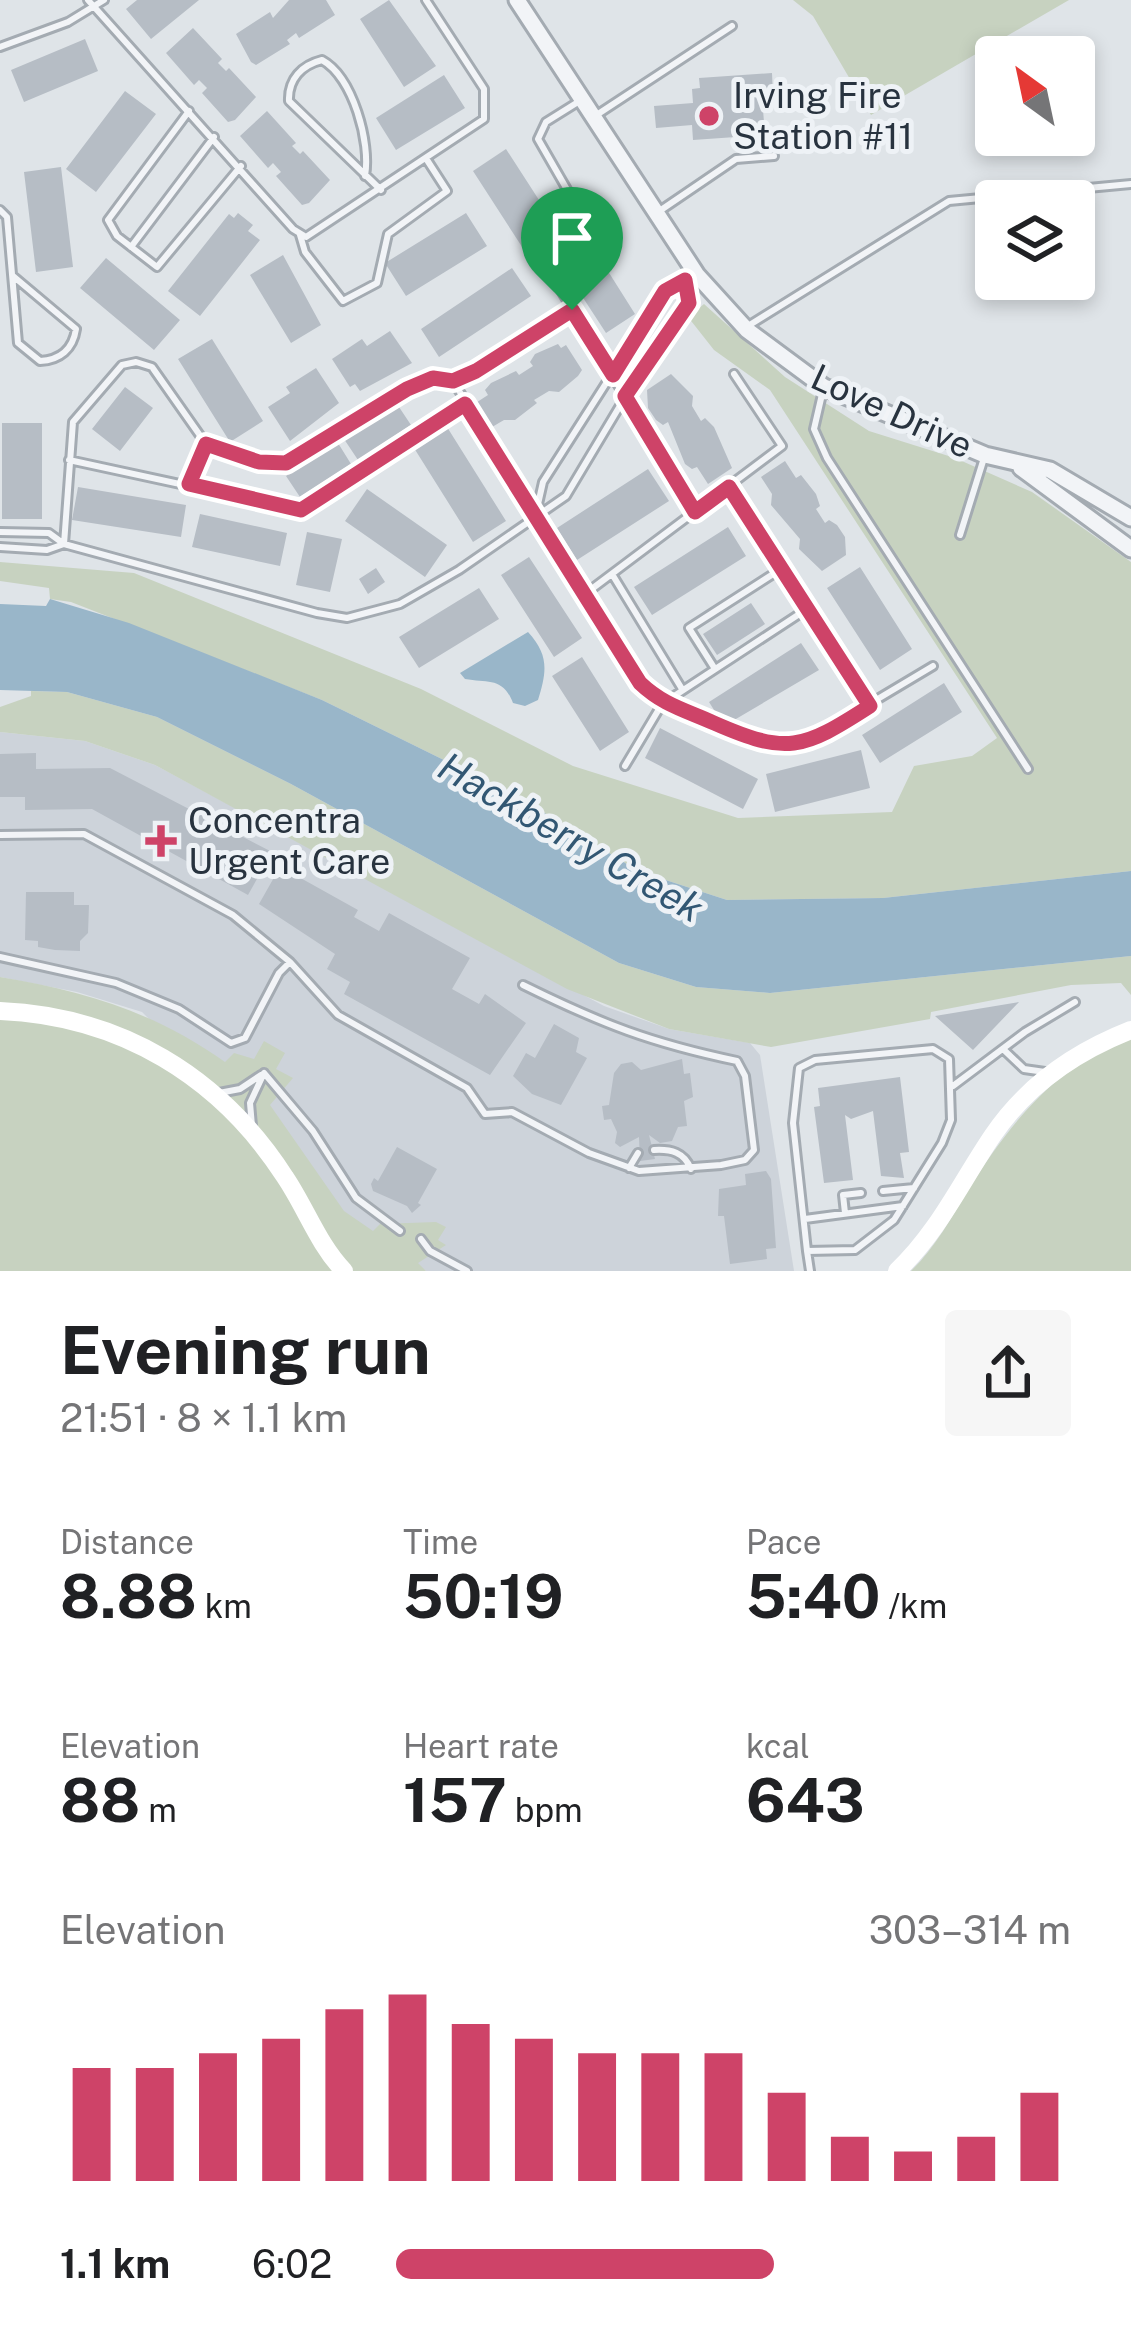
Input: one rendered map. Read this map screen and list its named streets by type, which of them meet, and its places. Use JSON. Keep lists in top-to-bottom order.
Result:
{
  "streets": {
    "street": ["Love Drive"]
  },
  "water": ["Hackberry Creek"],
  "places": {
    "other": ["Irving Fire Station #11"],
    "health": ["Concentra Urgent Care"]
  },
  "north": "top left",
  "page": {
    "heading": ["Evening run", "21:51 · 8 × 1.1 km"],
    "stats": [
      ["Distance", "8.88 km"],
      ["Time", "50:19"],
      ["Pace", "5:40 /km"],
      ["Elevation", "88 m"],
      ["Heart rate", "157 bpm"],
      ["kcal", "643"]
    ],
    "chart": ["Elevation", "303–314 m"],
    "list": [
      {
        "name": "1.1 km",
        "note": "6:02"
      }
    ]
  }
}
